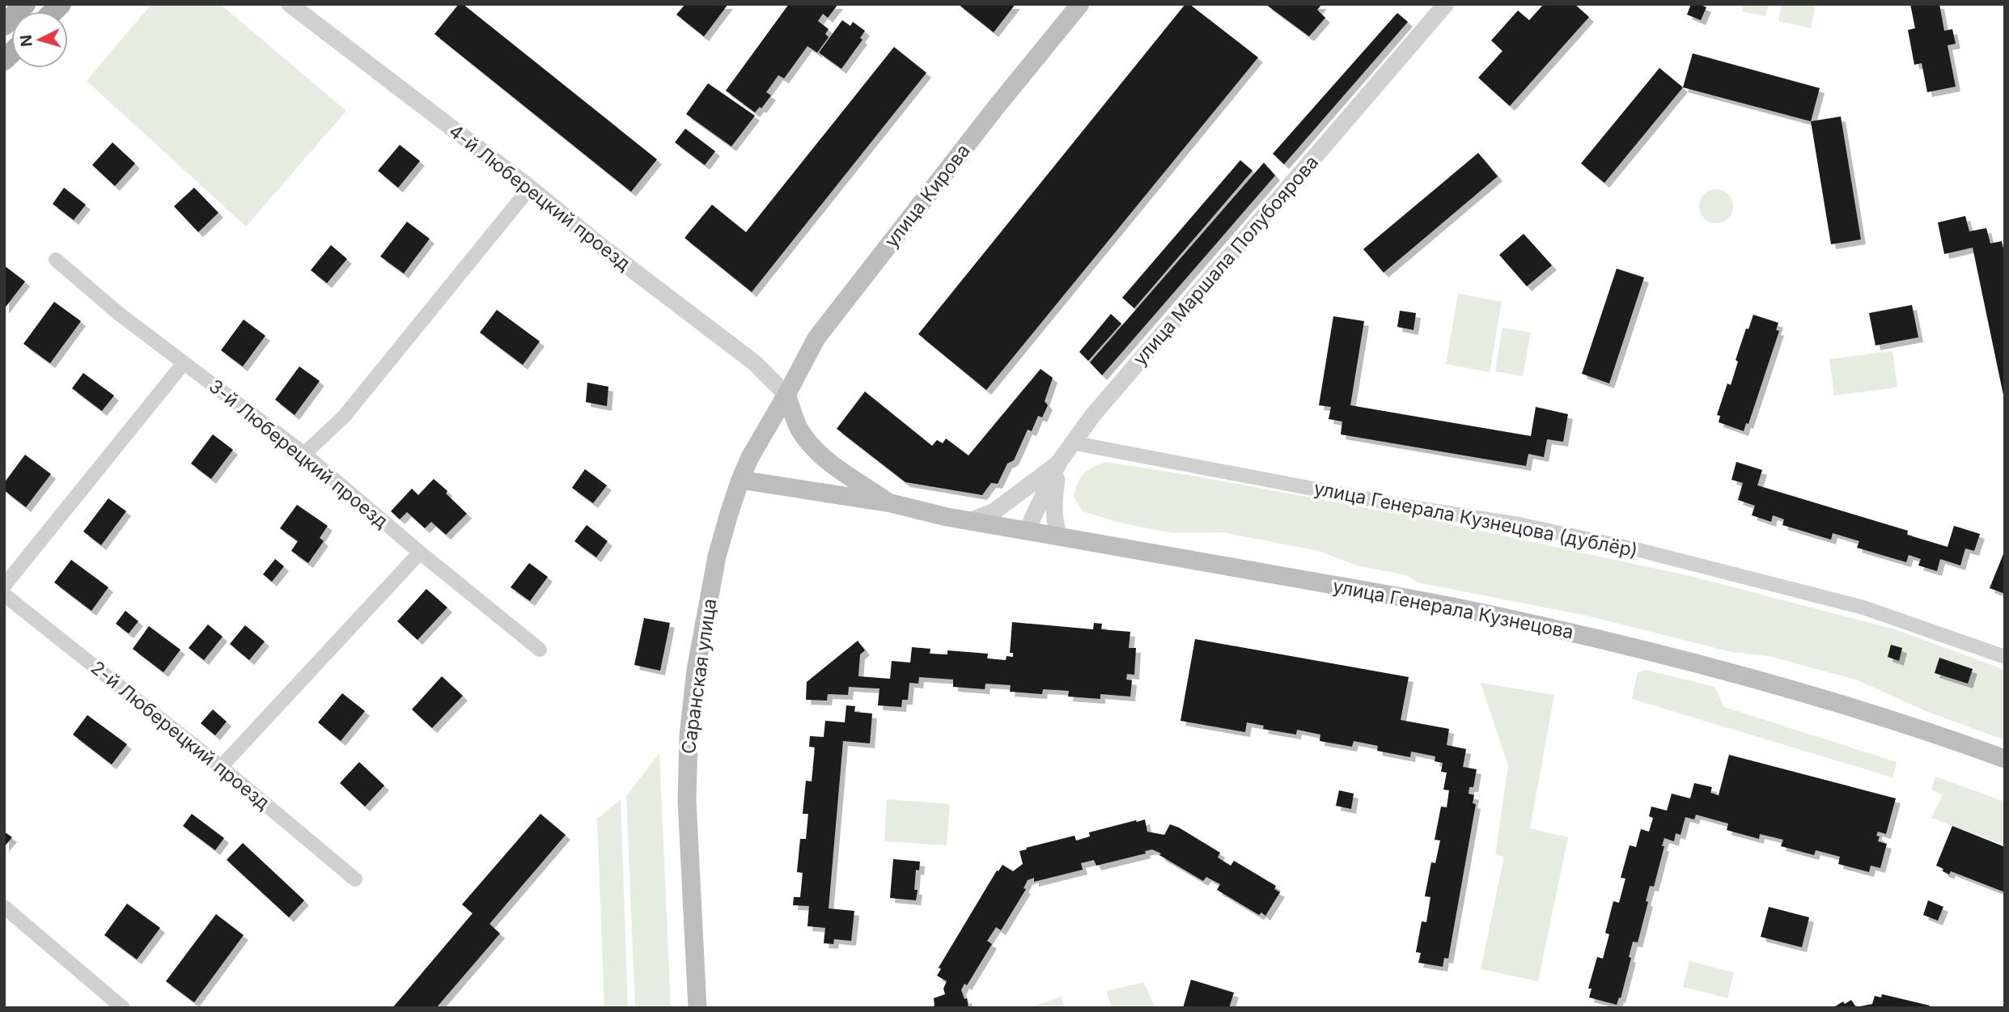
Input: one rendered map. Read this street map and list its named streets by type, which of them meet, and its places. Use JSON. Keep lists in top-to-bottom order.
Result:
{
  "streets": {
    "main road": ["улица Кирова", "улица Генерала Кузнецова", "Саранская улица"],
    "street": [
      "4-й Люберецкий проезд",
      "улица Маршала Полубоярова",
      "3-й Люберецкий проезд",
      "улица Генерала Кузнецова (дублёр)",
      "2-й Люберецкий проезд"
    ]
  },
  "crossings": [
    ["улица Кирова", "4-й Люберецкий проезд"],
    ["улица Кирова", "улица Генерала Кузнецова"],
    ["улица Кирова", "Саранская улица"],
    ["4-й Люберецкий проезд", "улица Генерала Кузнецова"],
    ["4-й Люберецкий проезд", "Саранская улица"],
    ["улица Маршала Полубоярова", "улица Генерала Кузнецова (дублёр)"],
    ["улица Маршала Полубоярова", "улица Генерала Кузнецова"],
    ["улица Генерала Кузнецова", "Саранская улица"]
  ],
  "north": "left"
}
